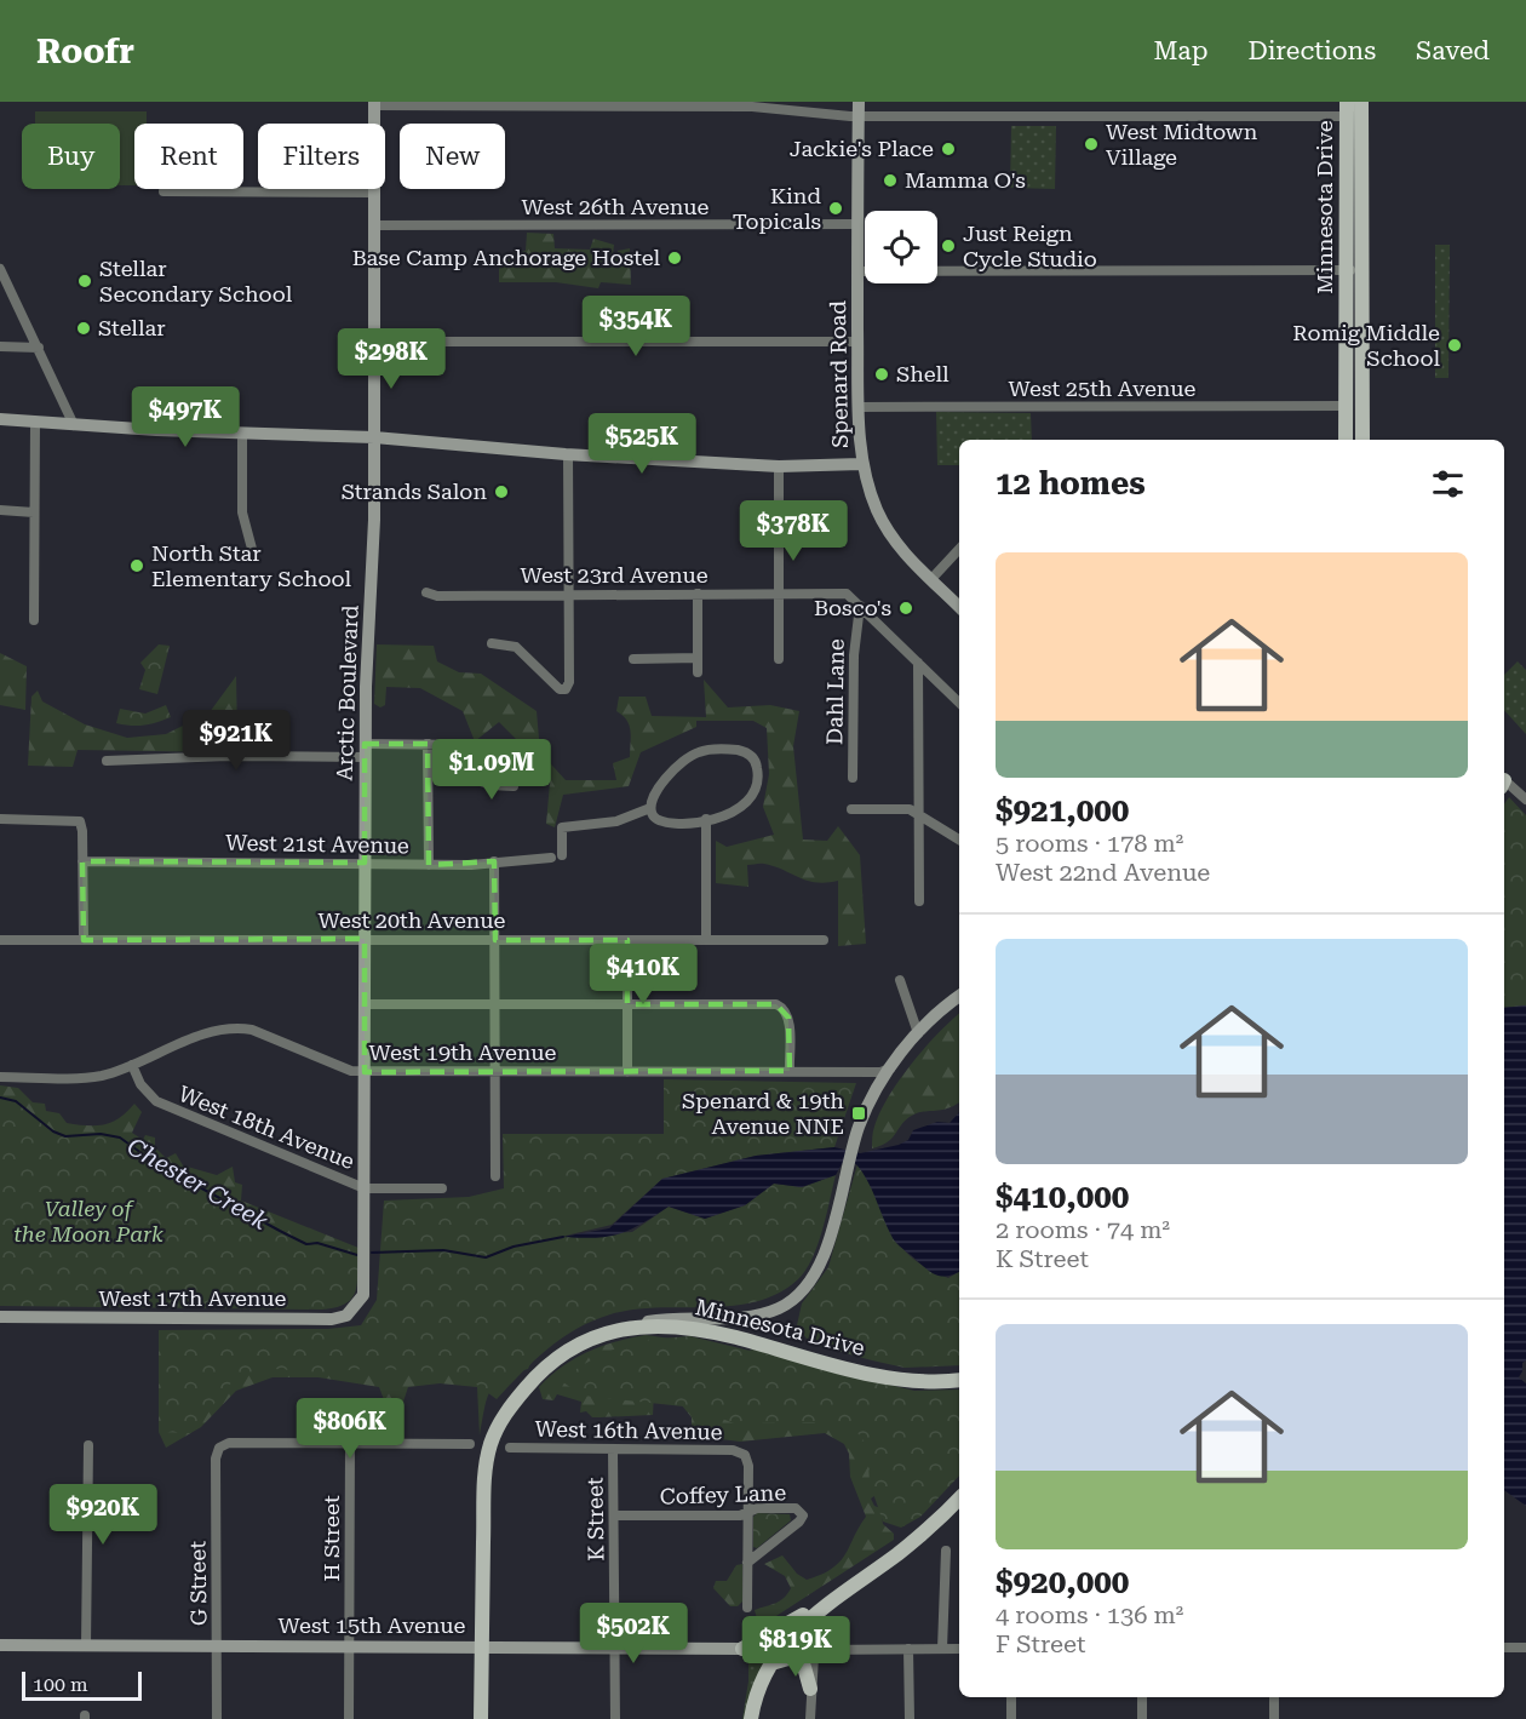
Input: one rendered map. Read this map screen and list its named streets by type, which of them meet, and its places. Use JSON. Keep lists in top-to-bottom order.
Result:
{
  "streets": {
    "main road": [
      "Minnesota Drive",
      "Spenard Road",
      "Arctic Boulevard",
      "West 17th Avenue",
      "West 15th Avenue"
    ],
    "street": [
      "West 26th Avenue",
      "West 25th Avenue",
      "West 23rd Avenue",
      "Dahl Lane",
      "West 21st Avenue",
      "West 20th Avenue",
      "West 19th Avenue",
      "West 18th Avenue",
      "West 16th Avenue",
      "Coffey Lane",
      "K Street",
      "H Street",
      "G Street"
    ]
  },
  "crossings": [
    ["West 26th Avenue", "Spenard Road"],
    ["West 26th Avenue", "Arctic Boulevard"],
    ["Minnesota Drive", "West 25th Avenue"],
    ["Minnesota Drive", "West 15th Avenue"],
    ["Spenard Road", "West 25th Avenue"],
    ["West 23rd Avenue", "Dahl Lane"],
    ["Arctic Boulevard", "West 21st Avenue"],
    ["Arctic Boulevard", "West 20th Avenue"],
    ["Arctic Boulevard", "West 19th Avenue"],
    ["Arctic Boulevard", "West 18th Avenue"],
    ["Arctic Boulevard", "West 17th Avenue"],
    ["West 19th Avenue", "West 18th Avenue"],
    ["West 16th Avenue", "Coffey Lane"],
    ["West 16th Avenue", "K Street"],
    ["Coffey Lane", "K Street"],
    ["K Street", "West 15th Avenue"],
    ["H Street", "G Street"],
    ["H Street", "West 15th Avenue"],
    ["G Street", "West 15th Avenue"]
  ],
  "water": ["Chester Creek"],
  "parks": ["Valley of the Moon Park"],
  "places": {
    "other": [
      "West Midtown Village",
      "Jackie's Place",
      "Mamma O's",
      "Kind Topicals",
      "Just Reign Cycle Studio",
      "Base Camp Anchorage Hostel",
      "Stellar Secondary School",
      "Stellar",
      "Romig Middle School",
      "Shell",
      "Strands Salon",
      "North Star Elementary School",
      "Bosco's"
    ],
    "transit": ["Spenard & 19th Avenue NNE"]
  },
  "scale_bar": "100 m",
  "page": {
    "header": "Roofr",
    "nav": ["Map", "Directions", "Saved"],
    "chip": [
      "Buy",
      "Rent",
      "Filters",
      "New"
    ],
    "price": [
      "$354K",
      "$298K",
      "$497K",
      "$525K",
      "$378K",
      "$921K",
      "$1.09M",
      "$410K",
      "$806K",
      "$920K",
      "$502K",
      "$819K"
    ],
    "heading": "12 homes",
    "list": [
      {
        "name": "$921,000",
        "note": "5 rooms · 178 m² · West 22nd Avenue"
      },
      {
        "name": "$410,000",
        "note": "2 rooms · 74 m² · K Street"
      },
      {
        "name": "$920,000",
        "note": "4 rooms · 136 m² · F Street"
      }
    ],
    "scale": "100 m"
  }
}
